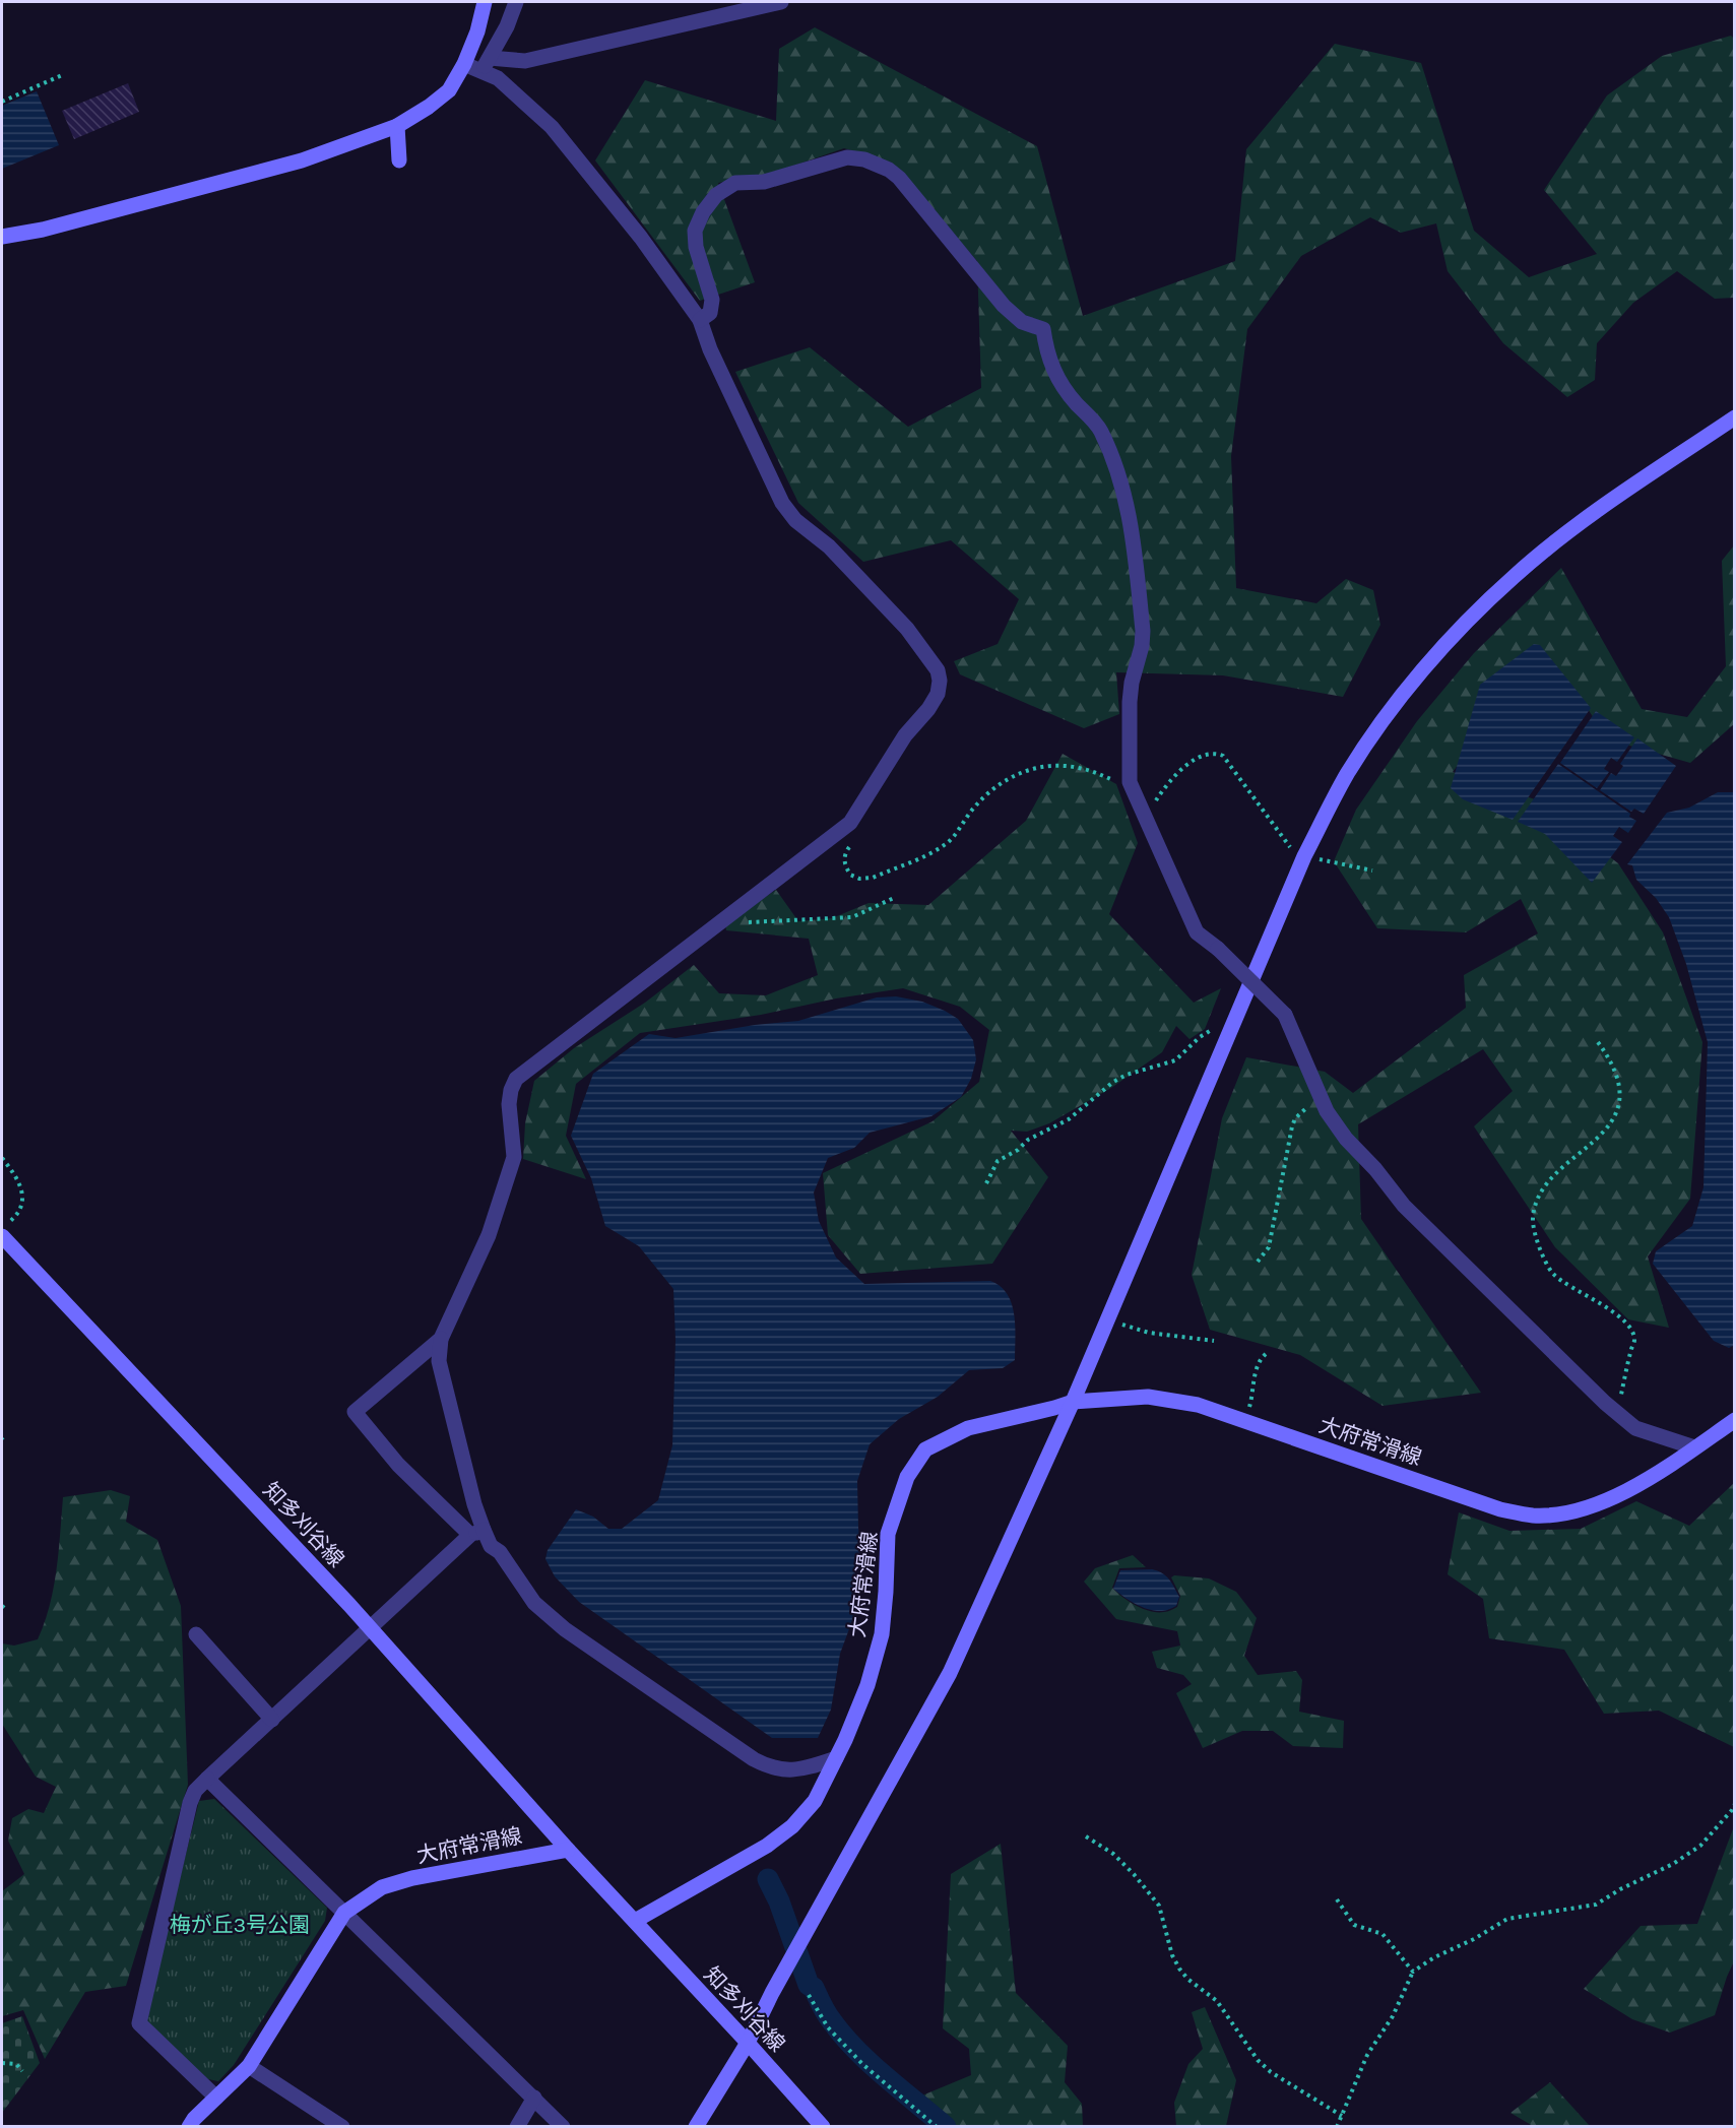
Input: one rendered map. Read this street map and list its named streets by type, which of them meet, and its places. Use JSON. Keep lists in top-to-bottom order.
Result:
{
  "streets": {
    "street": ["大府常滑線", "知多刈谷線"]
  },
  "crossings": [
    ["大府常滑線", "知多刈谷線"]
  ],
  "parks": ["梅が丘3号公園"]
}
